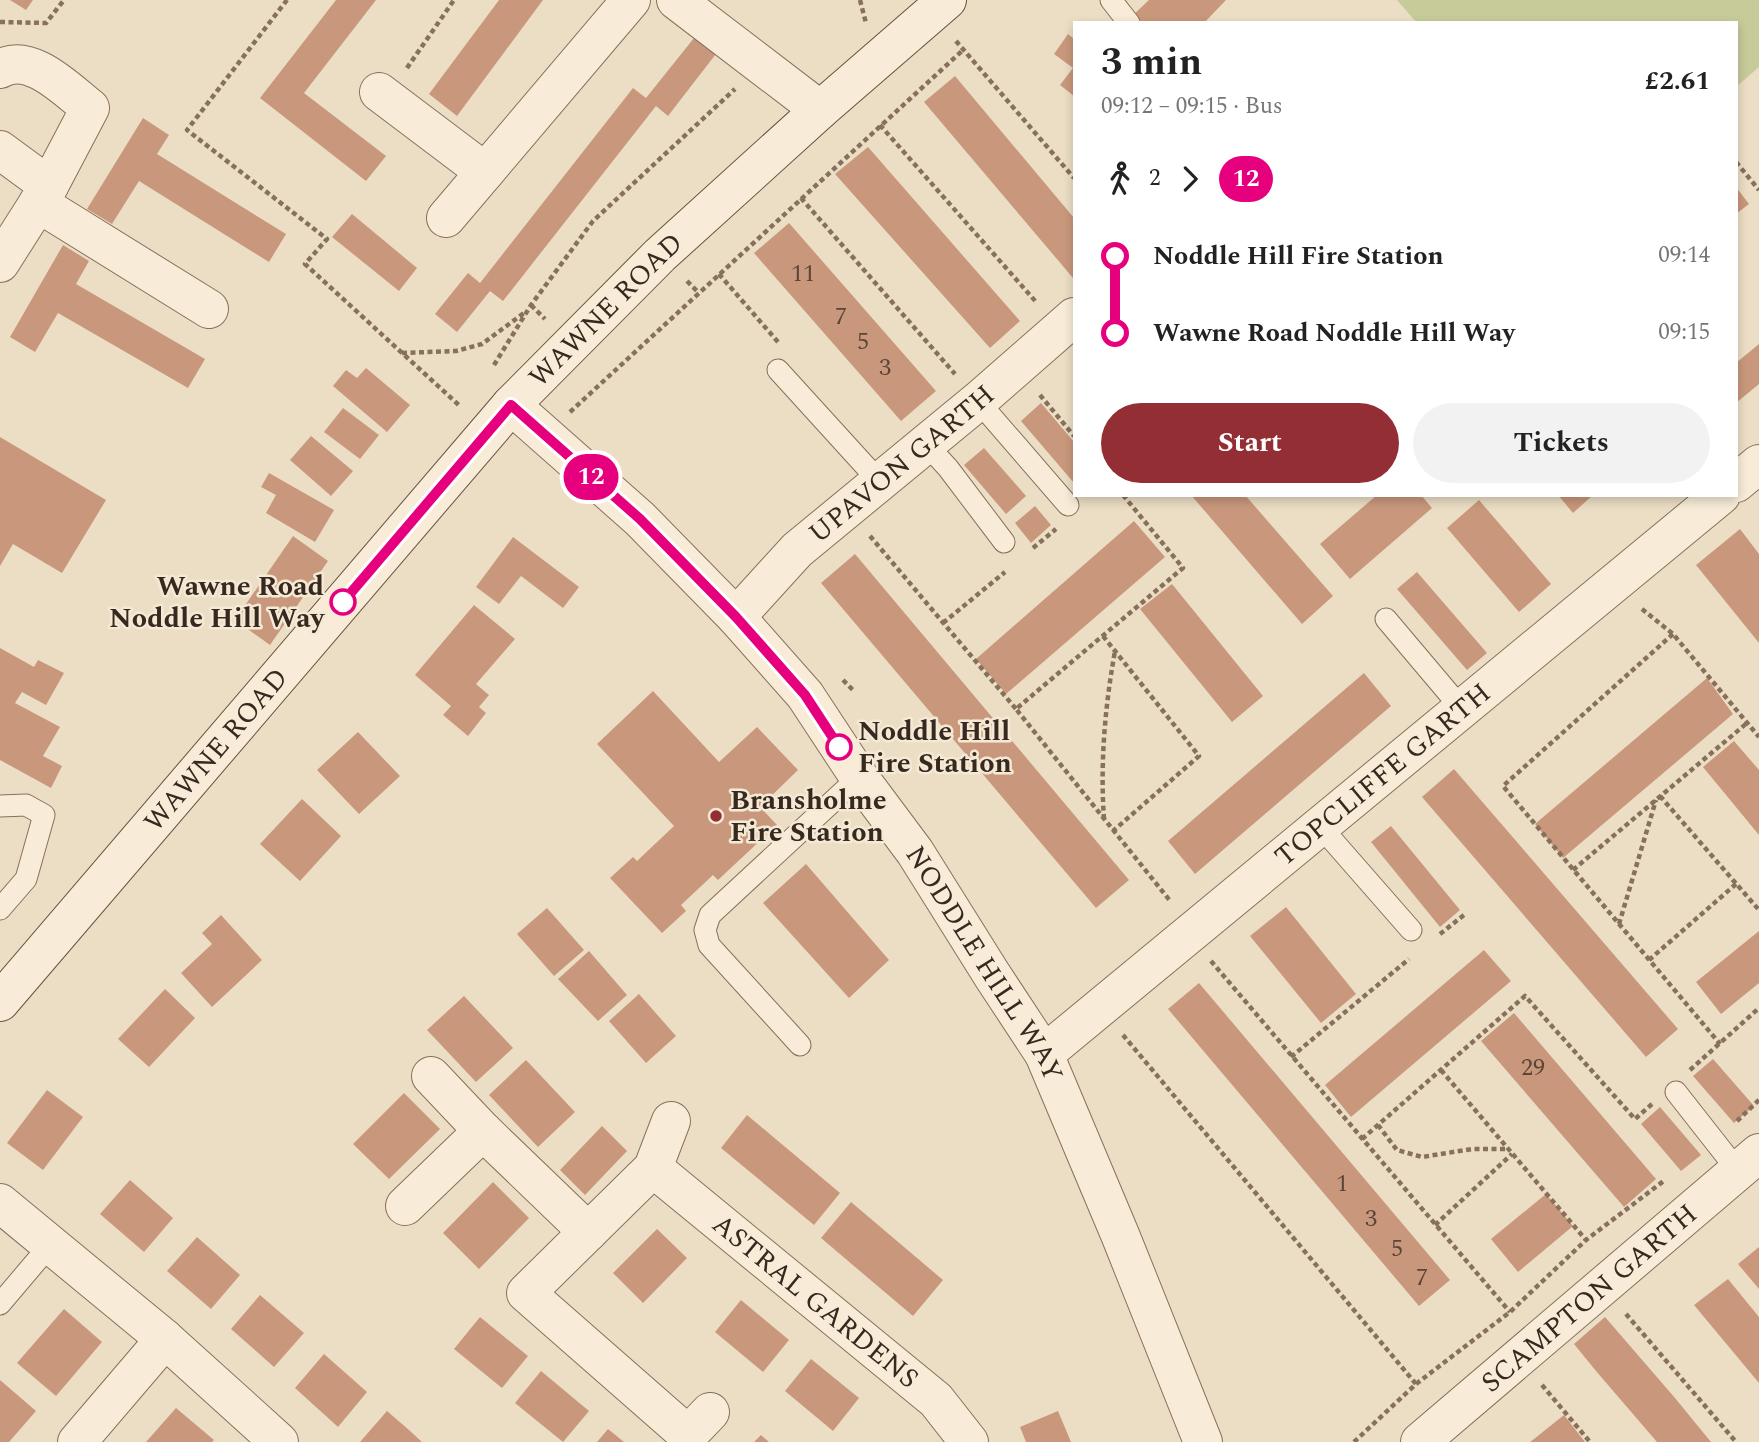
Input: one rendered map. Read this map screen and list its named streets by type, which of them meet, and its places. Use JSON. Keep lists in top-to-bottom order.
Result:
{
  "streets": {
    "street": [
      "WAWNE ROAD",
      "UPAVON GARTH",
      "TOPCLIFFE GARTH",
      "NODDLE HILL WAY",
      "SCAMPTON GARTH",
      "ASTRAL GARDENS"
    ]
  },
  "crossings": [
    ["WAWNE ROAD", "NODDLE HILL WAY"],
    ["UPAVON GARTH", "NODDLE HILL WAY"],
    ["TOPCLIFFE GARTH", "NODDLE HILL WAY"]
  ],
  "places": ["Wawne Road Noddle Hill Way", "Noddle Hill Fire Station", "Bransholme Fire Station"],
  "lines": ["bus line 12"],
  "house_numbers": [
    "11",
    "7",
    "5",
    "3",
    "29",
    "1",
    "3",
    "5",
    "7"
  ],
  "page": {
    "on_map": "12",
    "heading": ["3 min", "09:12 – 09:15 · Bus", "£2.61"],
    "legs": ["2", "12"],
    "list": [
      {
        "name": "Noddle Hill Fire Station",
        "value": "09:14"
      },
      {
        "name": "Wawne Road Noddle Hill Way",
        "value": "09:15"
      }
    ],
    "buttons": ["Start", "Tickets"]
  }
}
